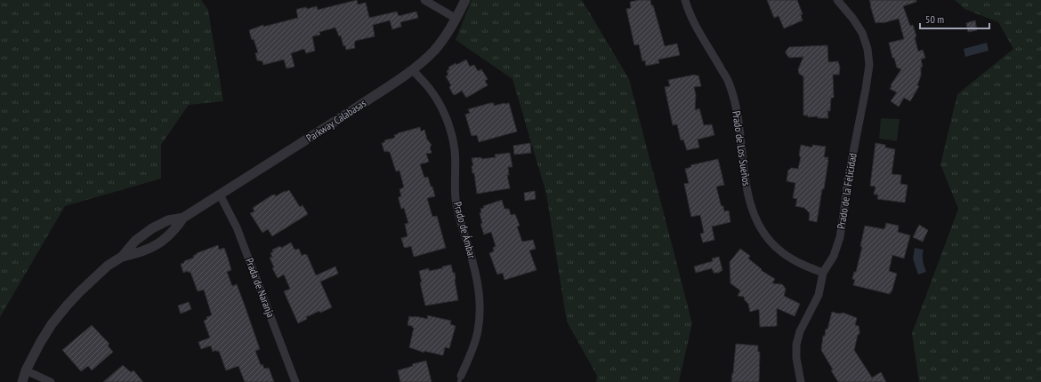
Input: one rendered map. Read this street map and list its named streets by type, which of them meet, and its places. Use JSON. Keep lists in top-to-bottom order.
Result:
{
  "streets": {
    "street": [
      "Parkway Calabasas",
      "Prado de Los Sueños",
      "Prado de la Felicidad",
      "Prado de Ámbar",
      "Prada de Naranja"
    ]
  },
  "crossings": [
    ["Parkway Calabasas", "Prado de Ámbar"],
    ["Parkway Calabasas", "Prada de Naranja"],
    ["Prado de Los Sueños", "Prado de la Felicidad"]
  ],
  "scale_bar": "50 m"
}
